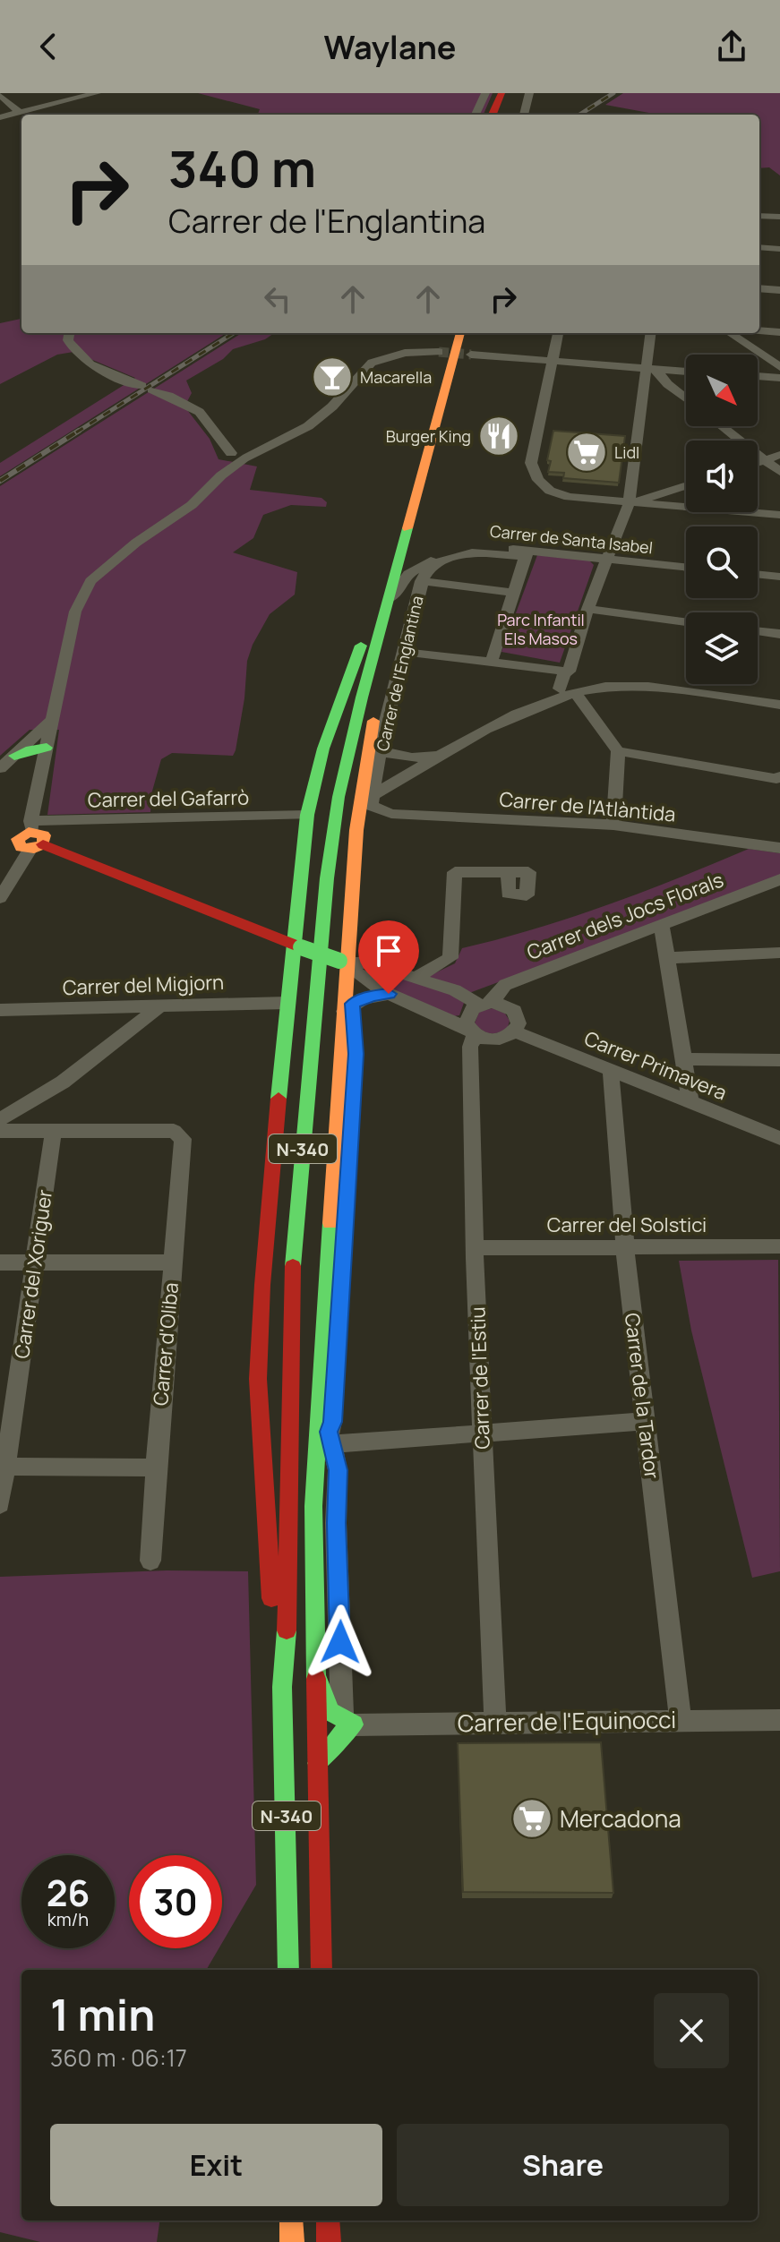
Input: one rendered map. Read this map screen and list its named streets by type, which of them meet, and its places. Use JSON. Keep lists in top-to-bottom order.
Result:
{
  "streets": {
    "main road": ["N-340"],
    "street": [
      "Carrer de Santa Isabel",
      "Carrer de l'Englantina",
      "Carrer del Gafarrò",
      "Carrer de l'Atlàntida",
      "Carrer dels Jocs Florals",
      "Carrer del Migjorn",
      "Carrer Primavera",
      "Carrer del Solstici",
      "Carrer del Xoriguer",
      "Carrer d'Oliba",
      "Carrer de l'Estiu",
      "Carrer de la Tardor",
      "Carrer de l'Equinocci"
    ]
  },
  "crossings": [
    ["Carrer de Santa Isabel", "Carrer de l'Englantina"],
    ["Carrer de Santa Isabel", "N-340"],
    ["Carrer dels Jocs Florals", "Carrer Primavera"],
    ["Carrer dels Jocs Florals", "Carrer de l'Estiu"],
    ["Carrer Primavera", "Carrer de l'Estiu"],
    ["Carrer Primavera", "Carrer de la Tardor"],
    ["Carrer del Solstici", "Carrer de l'Estiu"],
    ["Carrer del Solstici", "Carrer de la Tardor"],
    ["Carrer del Xoriguer", "Carrer d'Oliba"],
    ["Carrer de l'Estiu", "Carrer de l'Equinocci"],
    ["Carrer de la Tardor", "Carrer de l'Equinocci"]
  ],
  "parks": ["Parc Infantil Els Masos"],
  "places": {
    "bar": ["Macarella"],
    "restaurant": ["Burger King"],
    "supermarket": ["Lidl", "Mercadona"]
  },
  "north": "bottom right",
  "page": {
    "header": "Waylane",
    "turn": ["340 m", "Carrer de l'Englantina"],
    "speed": "26 km/h",
    "limit": "30",
    "heading": ["1 min", "360 m · 06:17"],
    "buttons": ["Exit", "Share"]
  }
}
